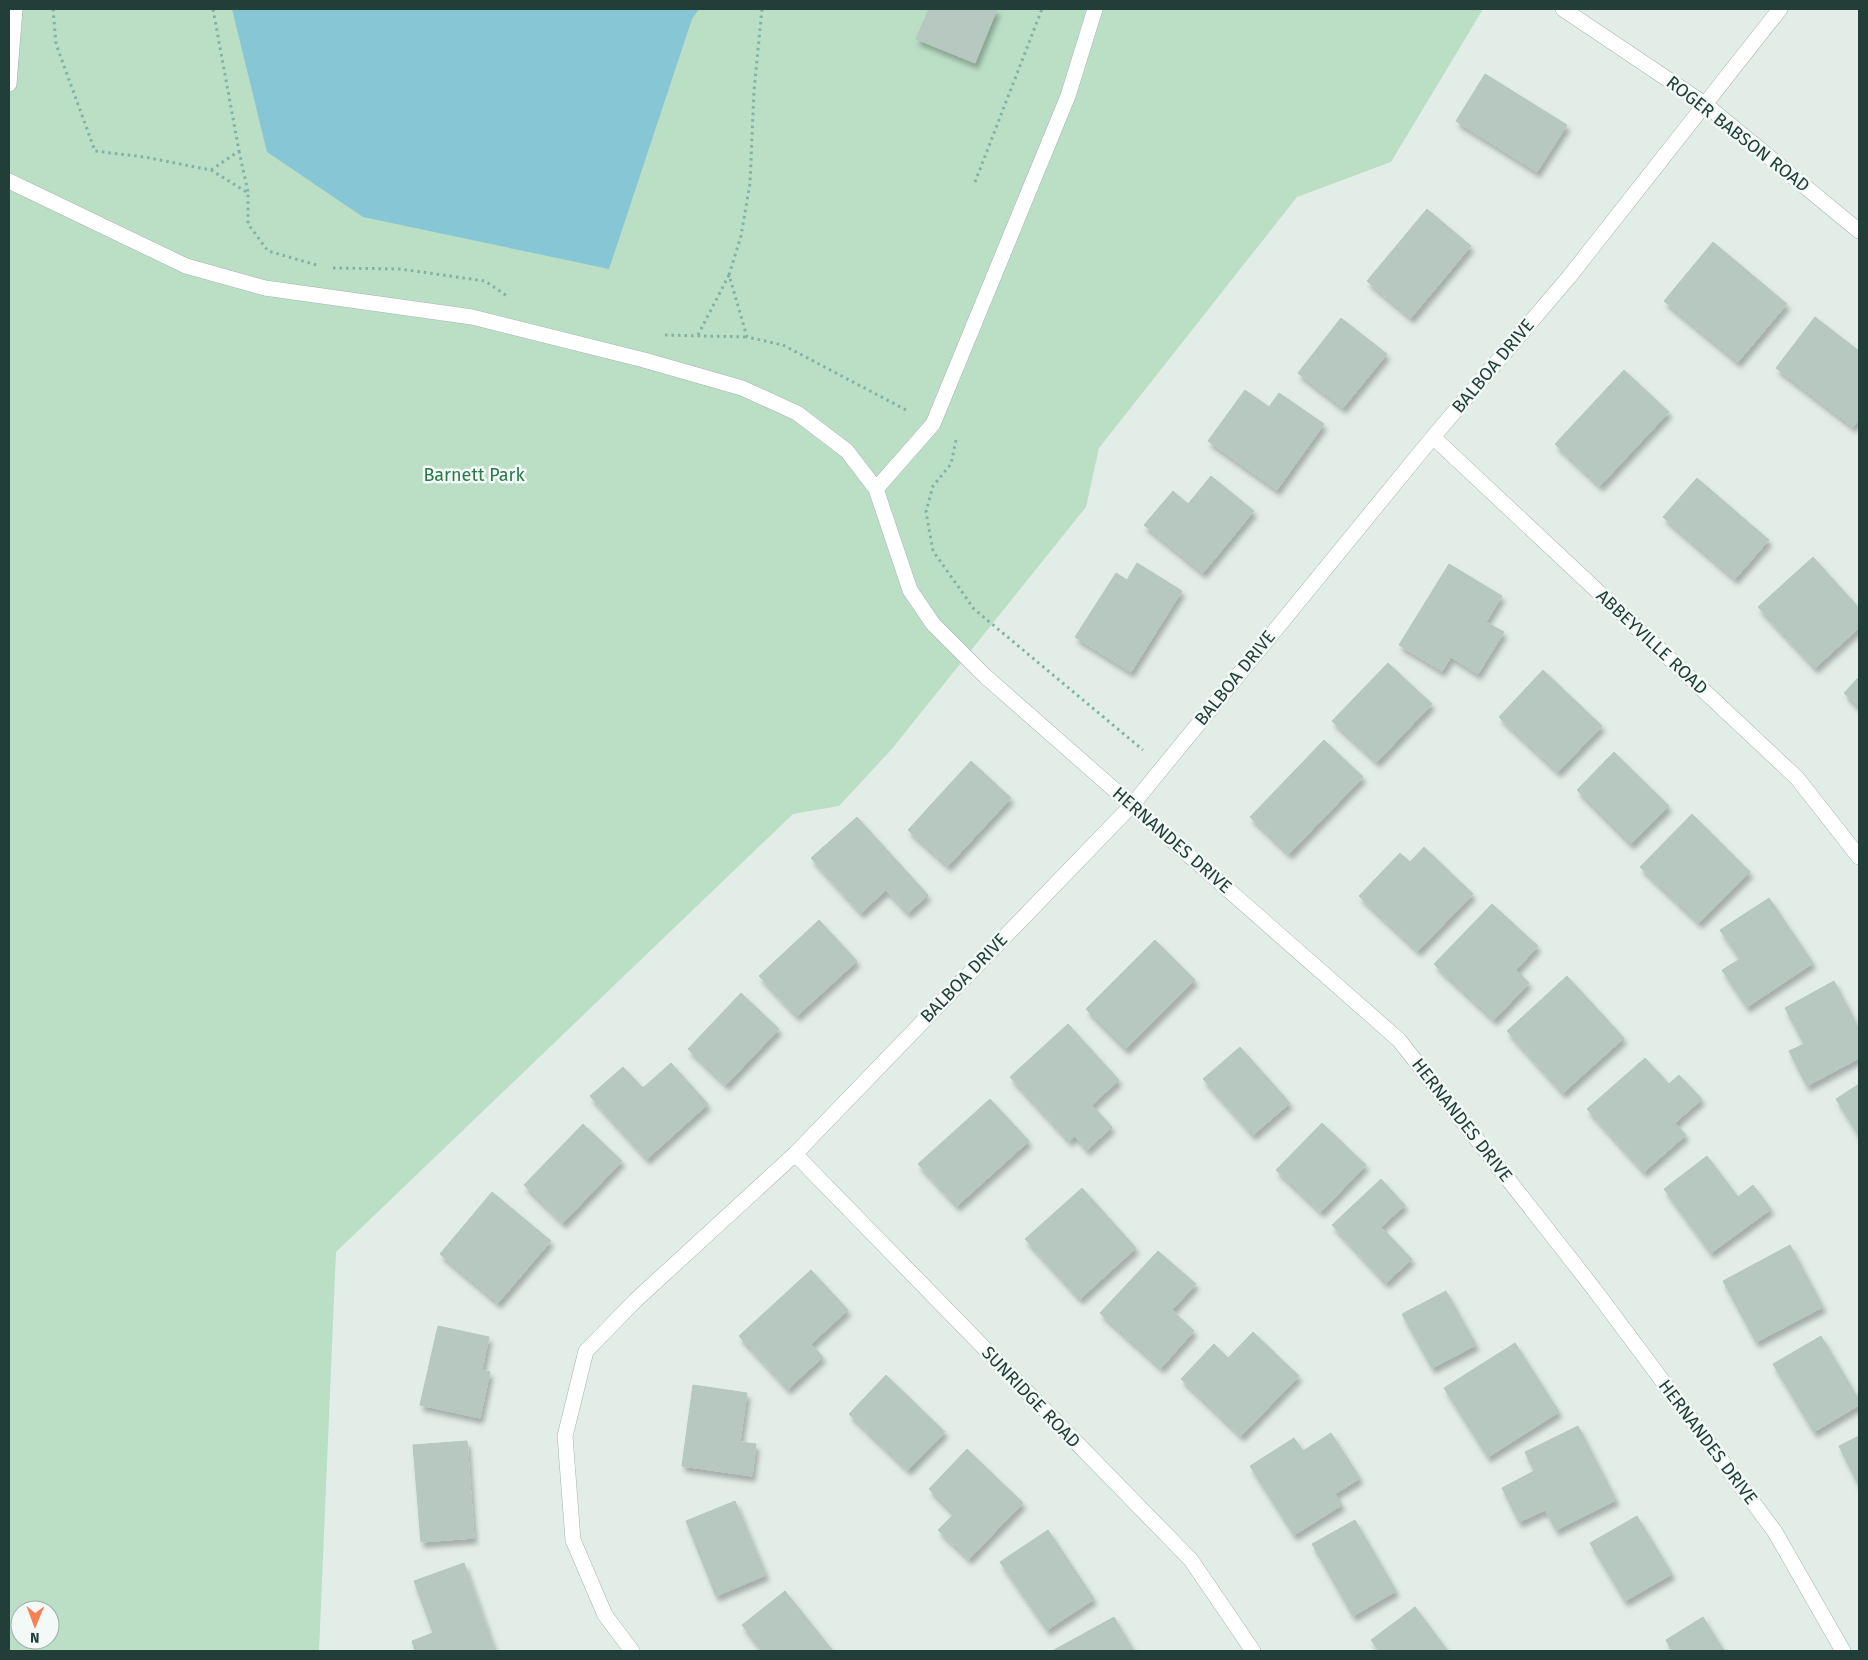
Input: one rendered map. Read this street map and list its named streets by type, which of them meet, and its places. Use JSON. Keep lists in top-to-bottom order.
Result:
{
  "streets": {
    "street": [
      "ROGER BABSON ROAD",
      "BALBOA DRIVE",
      "ABBEYVILLE ROAD",
      "HERNANDES DRIVE",
      "SUNRIDGE ROAD"
    ]
  },
  "crossings": [
    ["ROGER BABSON ROAD", "BALBOA DRIVE"],
    ["BALBOA DRIVE", "ABBEYVILLE ROAD"],
    ["BALBOA DRIVE", "HERNANDES DRIVE"],
    ["BALBOA DRIVE", "SUNRIDGE ROAD"]
  ],
  "parks": ["Barnett Park"],
  "north": "bottom"
}
